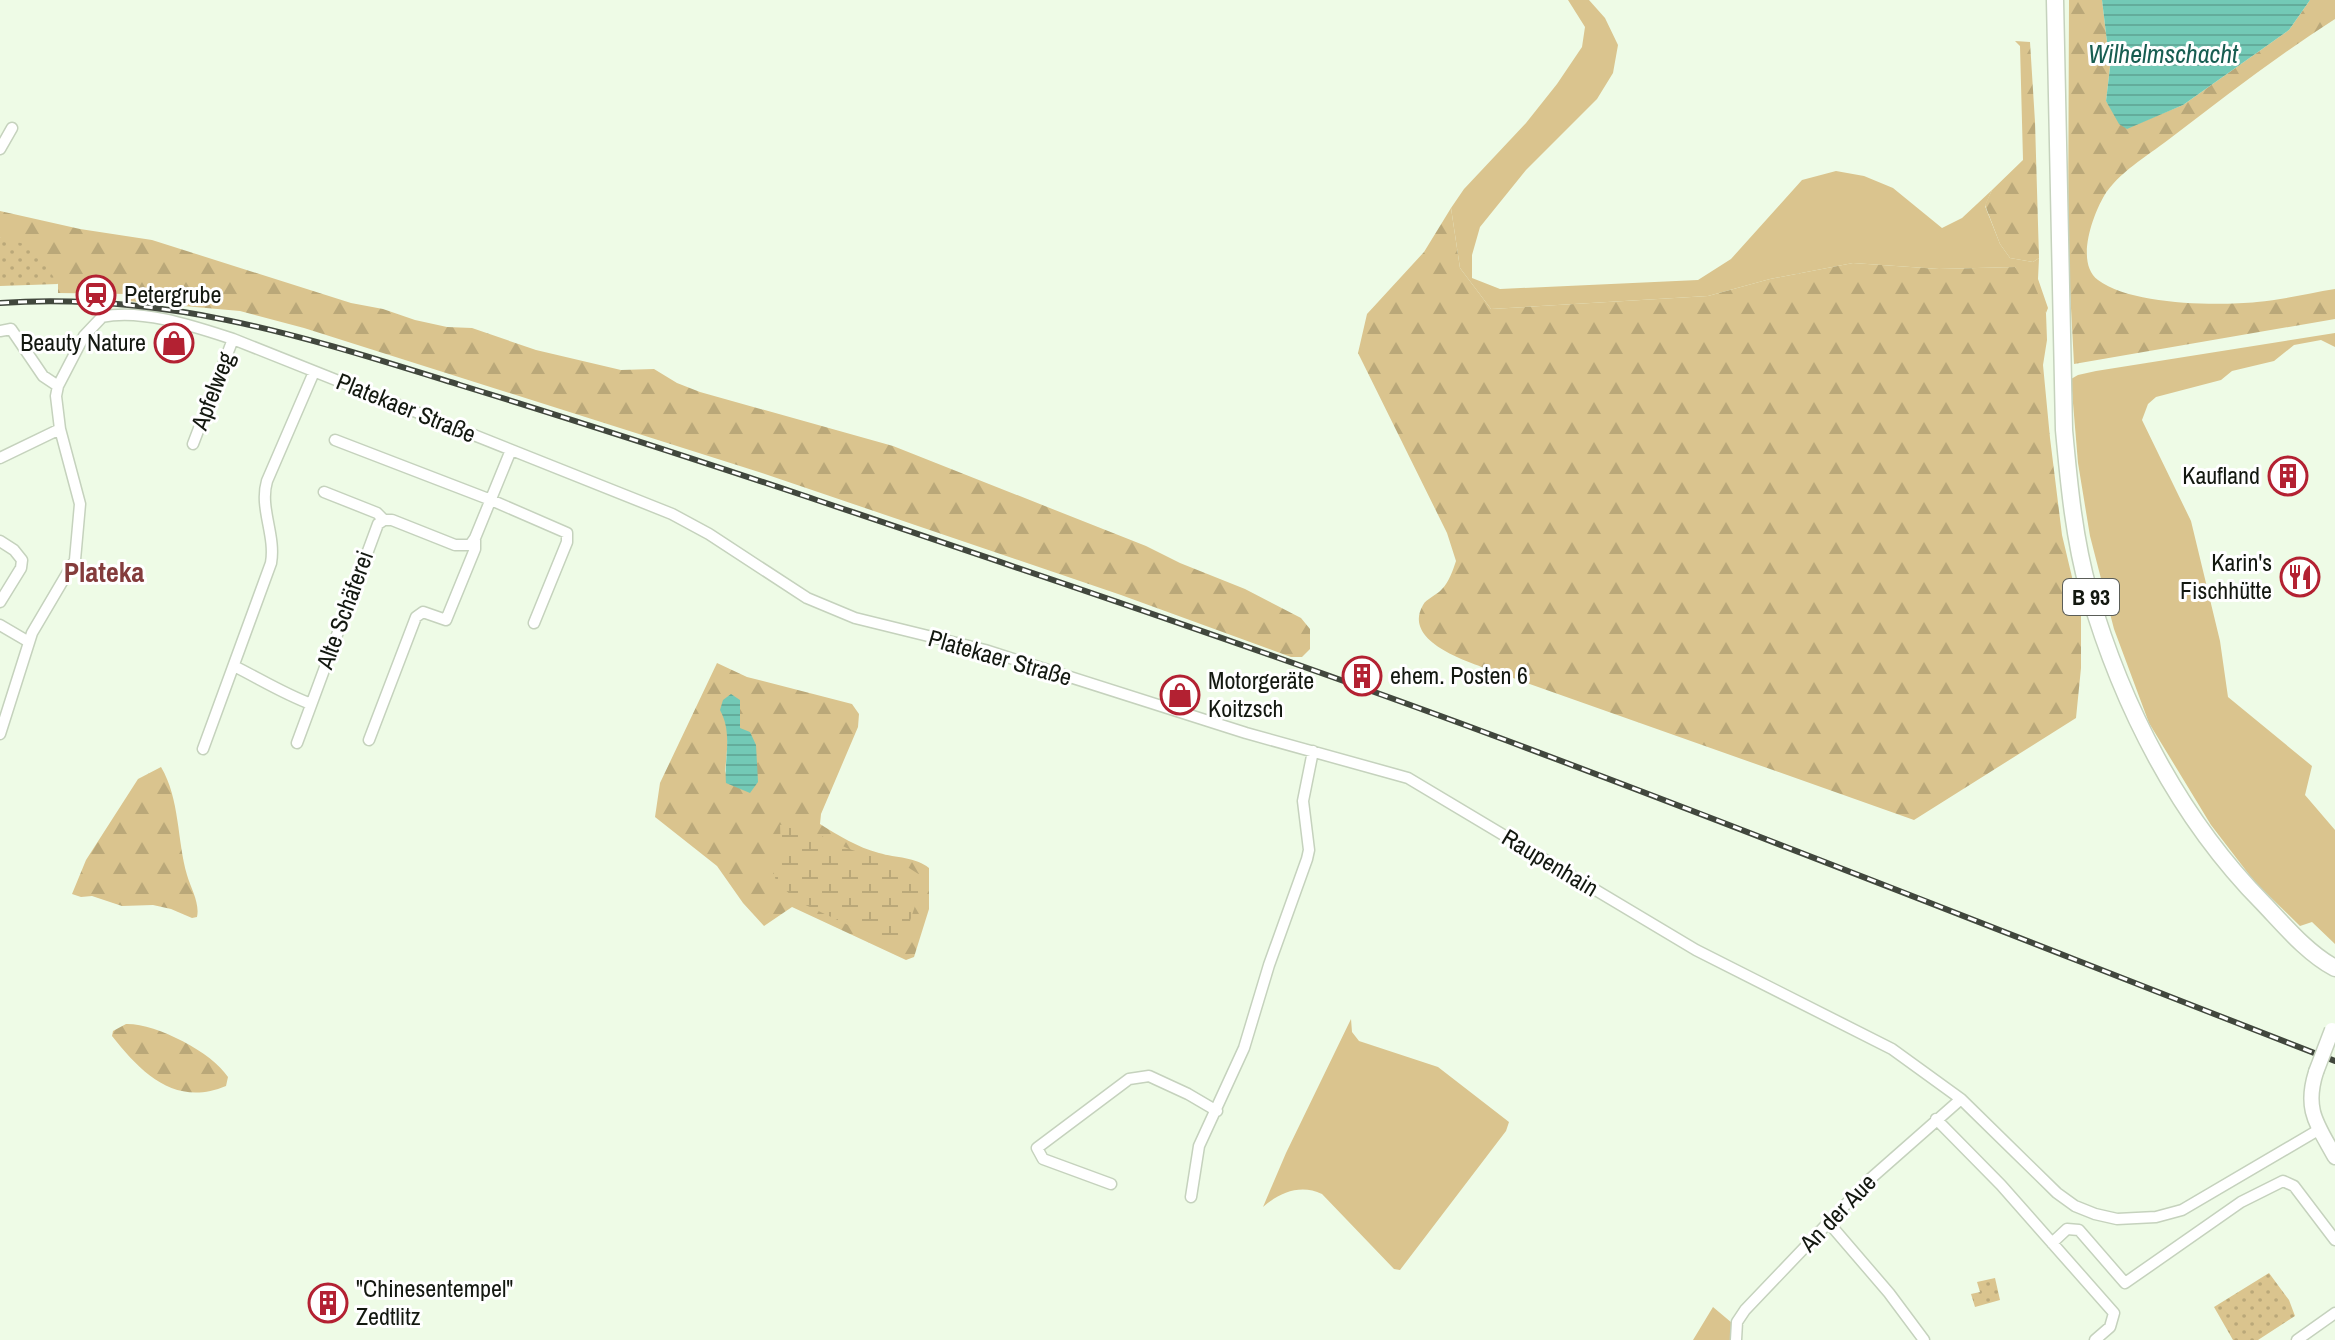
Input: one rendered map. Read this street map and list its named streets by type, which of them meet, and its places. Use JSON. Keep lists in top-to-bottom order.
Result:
{
  "streets": {
    "main road": ["B 93"],
    "street": [
      "Apfelweg",
      "Platekaer Straße",
      "Alte Schäferei",
      "Raupenhain",
      "An der Aue"
    ]
  },
  "crossings": [
    ["Apfelweg", "Platekaer Straße"],
    ["Platekaer Straße", "Raupenhain"],
    ["Raupenhain", "An der Aue"]
  ],
  "districts": ["Plateka"],
  "water": ["Wilhelmschacht"],
  "places": {
    "station": ["Petergrube"],
    "shop": ["Beauty Nature", "Motorgeräte Koitzsch"],
    "building": ["Kaufland", "ehem. Posten 6", "\"Chinesentempel\" Zedtlitz"],
    "restaurant": ["Karin's Fischhütte"]
  }
}
